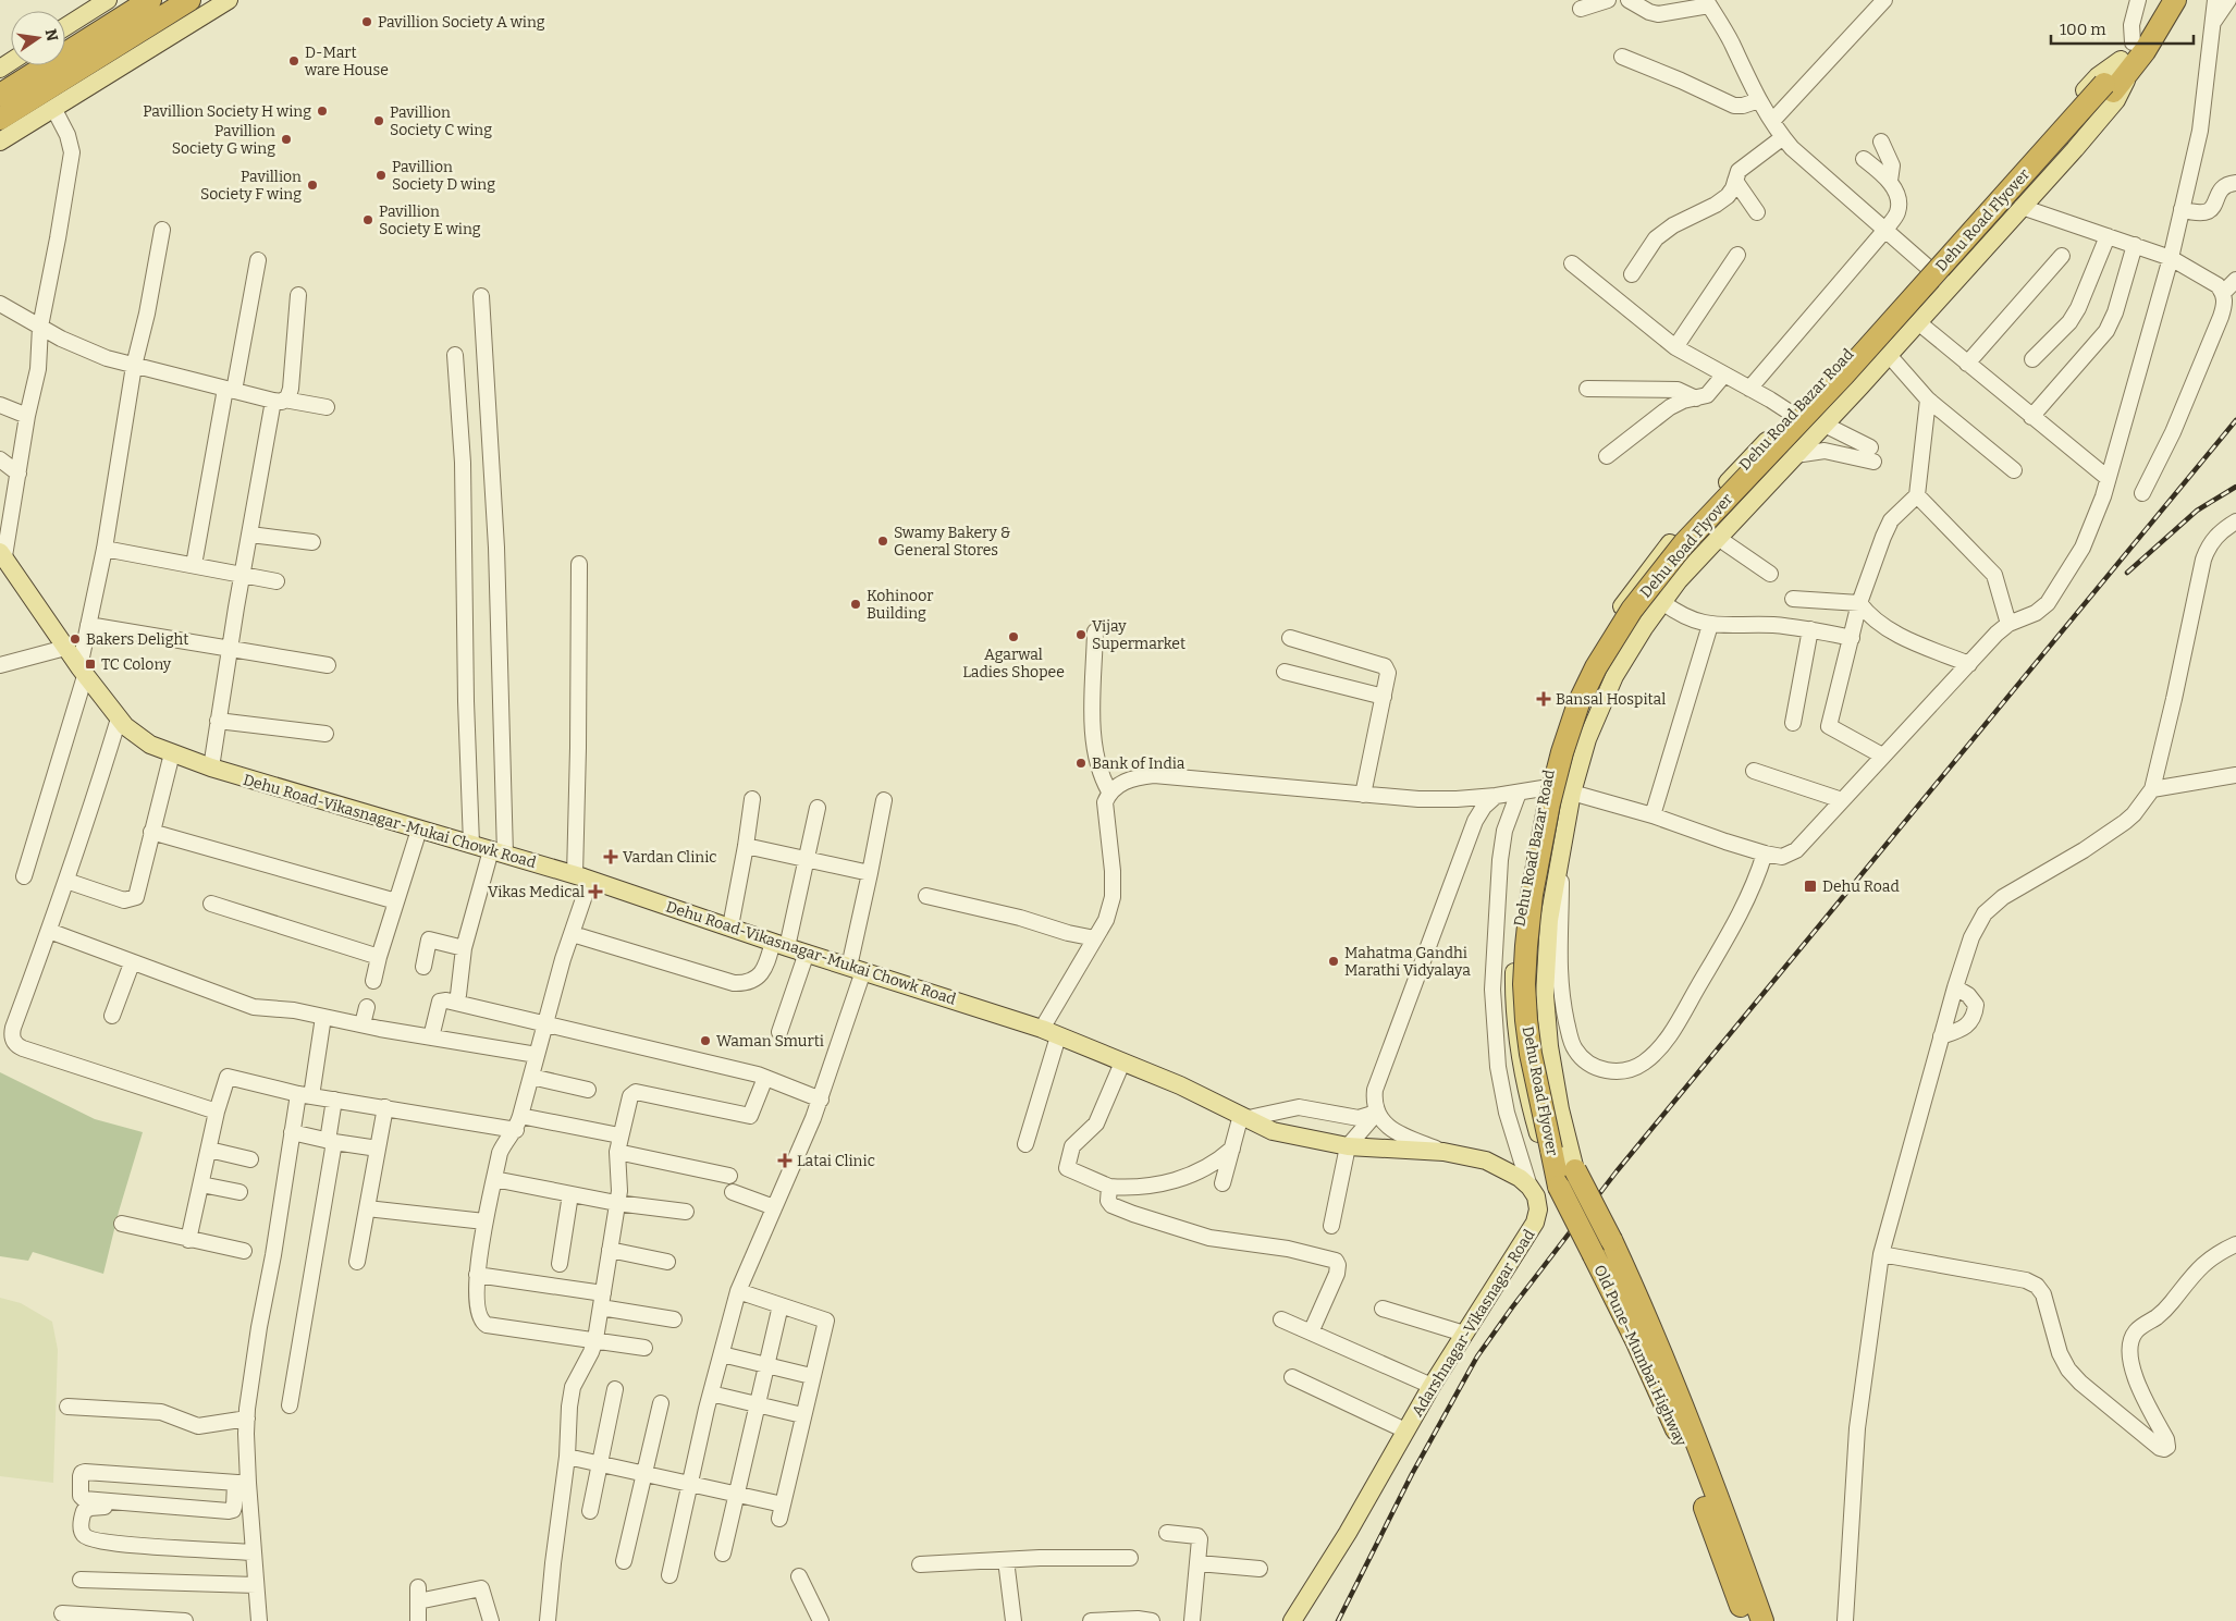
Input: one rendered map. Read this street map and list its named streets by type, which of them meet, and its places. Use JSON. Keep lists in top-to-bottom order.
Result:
{
  "streets": {
    "highway": ["Dehu Road Flyover", "Old Pune–Mumbai Highway"],
    "main road": ["Dehu Road Bazar Road", "Dehu Road-Vikasnagar-Mukai Chowk Road", "Adarshnagar-Vikasnagar Road"]
  },
  "crossings": [
    ["Dehu Road Flyover", "Dehu Road Bazar Road"],
    ["Dehu Road Flyover", "Old Pune–Mumbai Highway"],
    ["Dehu Road Bazar Road", "Old Pune–Mumbai Highway"]
  ],
  "places": {
    "other": [
      "Pavillion Society A wing",
      "D-Mart ware House",
      "Pavillion Society H wing",
      "Pavillion Society C wing",
      "Pavillion Society G wing",
      "Pavillion Society D wing",
      "Pavillion Society F wing",
      "Pavillion Society E wing",
      "Swamy Bakery & General Stores",
      "Kohinoor Building",
      "Vijay Supermarket",
      "Agarwal Ladies Shopee",
      "Bakers Delight",
      "Bank of India",
      "Mahatma Gandhi Marathi Vidyalaya",
      "Waman Smurti"
    ],
    "transit": ["TC Colony", "Dehu Road"],
    "health": [
      "Bansal Hospital",
      "Vardan Clinic",
      "Vikas Medical",
      "Latai Clinic"
    ]
  },
  "scale_bar": "100 m",
  "north": "right"
}
